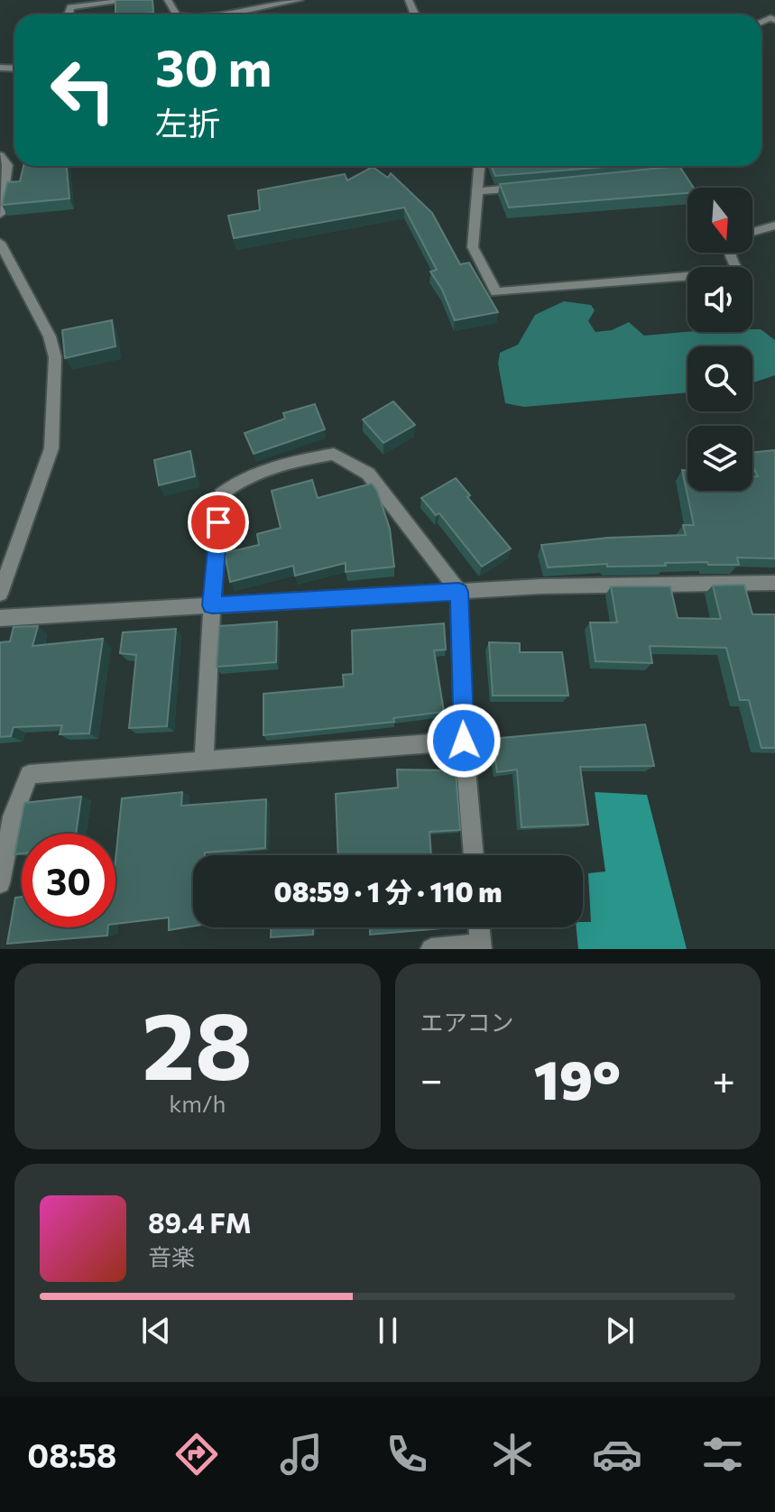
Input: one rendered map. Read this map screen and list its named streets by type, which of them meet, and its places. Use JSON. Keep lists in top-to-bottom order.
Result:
{
  "north": "bottom",
  "page": {
    "turn": ["30 m", "左折"],
    "limit": "30",
    "trip": "08:59 · 1 分 · 110 m",
    "tile": [
      ["28", "km/h"],
      "エアコン"
    ],
    "heat": ["−", "19°", "+"],
    "song": ["89.4 FM", "音楽"],
    "tabs": "08:58"
  }
}
